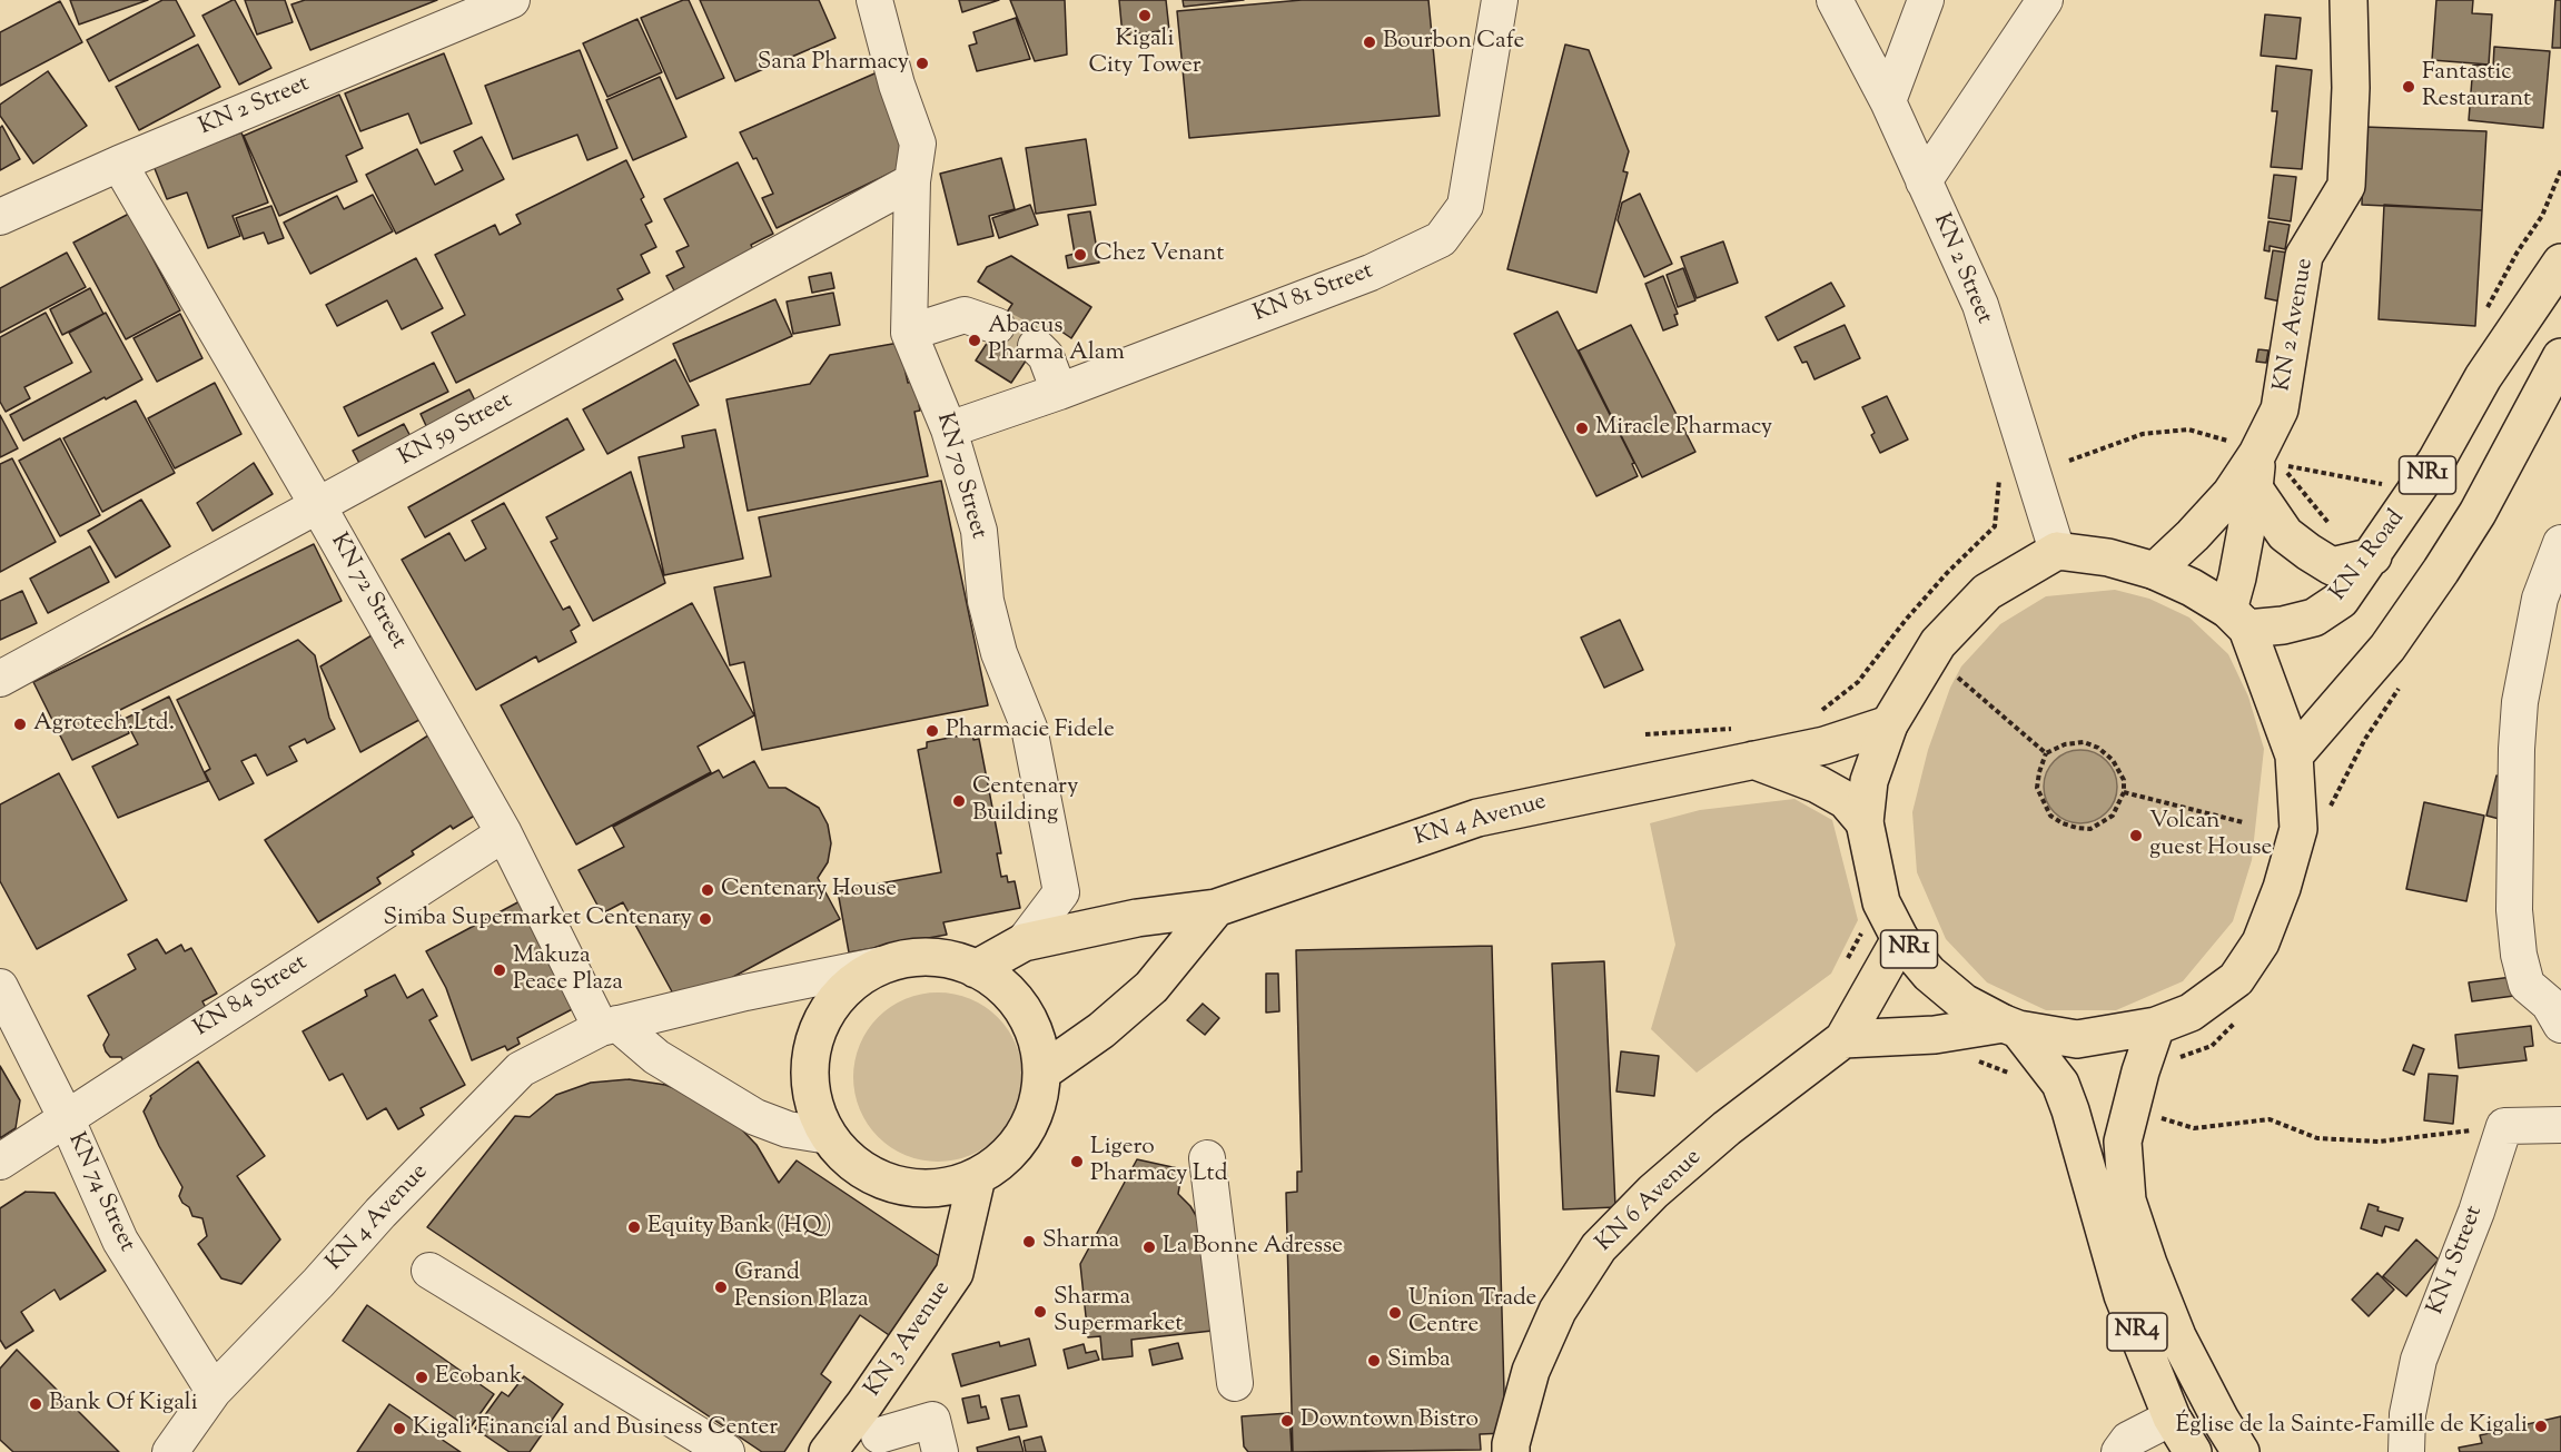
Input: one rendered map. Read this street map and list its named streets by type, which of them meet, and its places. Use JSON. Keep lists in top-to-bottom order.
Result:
{
  "streets": {
    "main road": [
      "KN 2 Avenue",
      "NR1",
      "KN 1 Road",
      "KN 4 Avenue",
      "KN 6 Avenue",
      "NR4",
      "KN 3 Avenue"
    ],
    "street": [
      "KN 2 Street",
      "KN 81 Street",
      "KN 59 Street",
      "KN 70 Street",
      "KN 72 Street",
      "KN 84 Street",
      "KN 74 Street",
      "KN 1 Street"
    ]
  },
  "crossings": [
    ["KN 2 Street", "NR1"],
    ["KN 2 Street", "KN 72 Street"],
    ["KN 81 Street", "KN 70 Street"],
    ["KN 2 Avenue", "NR1"],
    ["KN 2 Avenue", "KN 1 Road"],
    ["KN 59 Street", "KN 70 Street"],
    ["KN 59 Street", "KN 72 Street"],
    ["NR1", "KN 1 Road"],
    ["NR1", "KN 4 Avenue"],
    ["NR1", "KN 6 Avenue"],
    ["NR1", "NR4"],
    ["KN 70 Street", "KN 4 Avenue"],
    ["KN 72 Street", "KN 4 Avenue"],
    ["KN 72 Street", "KN 84 Street"],
    ["KN 4 Avenue", "KN 74 Street"],
    ["KN 4 Avenue", "KN 3 Avenue"],
    ["KN 84 Street", "KN 74 Street"]
  ],
  "places": [
    "Kigali City Tower",
    "Bourbon Cafe",
    "Sana Pharmacy",
    "Fantastic Restaurant",
    "Chez Venant",
    "Abacus Pharma Alam",
    "Miracle Pharmacy",
    "Agrotech.Ltd.",
    "Pharmacie Fidele",
    "Centenary Building",
    "Volcan guest House",
    "Centenary House",
    "Simba Supermarket Centenary",
    "Makuza Peace Plaza",
    "Ligero Pharmacy Ltd",
    "Equity Bank (HQ)",
    "Sharma",
    "La Bonne Adresse",
    "Grand Pension Plaza",
    "Sharma Supermarket",
    "Union Trade Centre",
    "Simba",
    "Ecobank",
    "Bank Of Kigali",
    "Downtown Bistro",
    "Église de la Sainte-Famille de Kigali",
    "Kigali Financial and Business Center"
  ]
}
